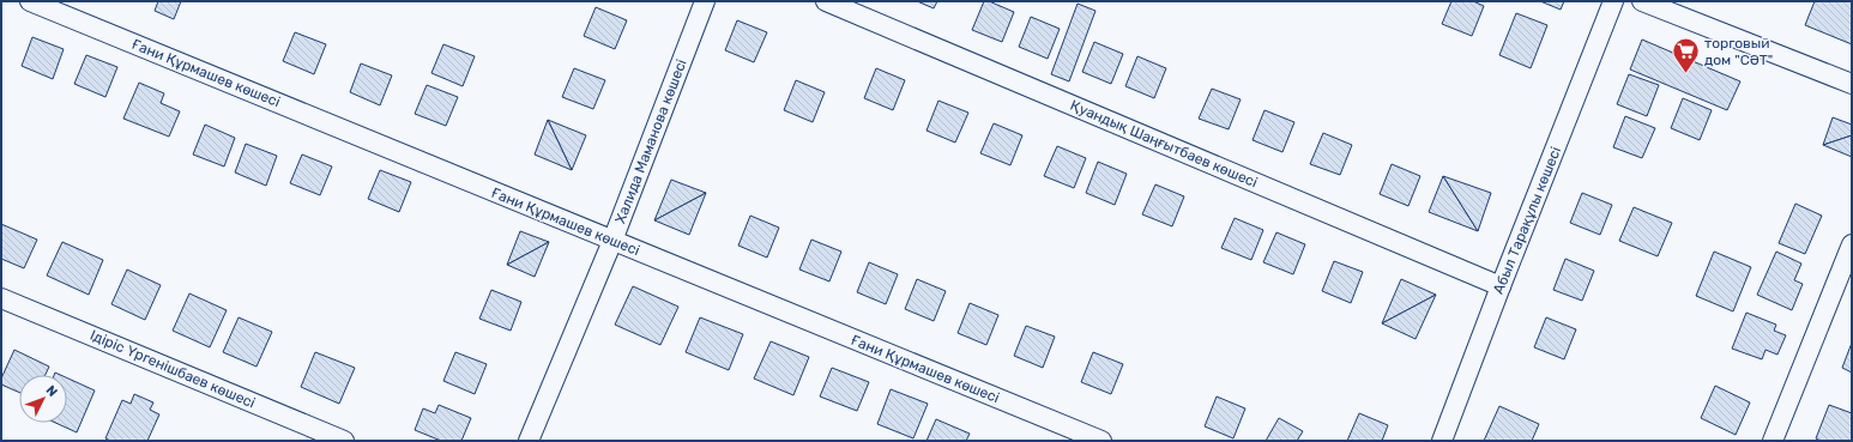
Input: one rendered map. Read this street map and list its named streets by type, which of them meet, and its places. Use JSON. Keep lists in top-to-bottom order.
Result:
{
  "streets": {
    "street": [
      "Ғани Құрмашев көшесі",
      "Халида Маманова көшесі",
      "Қуандық Шаңғытбаев көшесі",
      "Абыл Тарақұлы көшесі",
      "Ідіріс Үргенішбаев көшесі"
    ]
  },
  "crossings": [
    ["Ғани Құрмашев көшесі", "Халида Маманова көшесі"],
    ["Қуандық Шаңғытбаев көшесі", "Абыл Тарақұлы көшесі"]
  ],
  "places": {
    "supermarket": ["торговый дом \"СӘТ\""]
  },
  "north": "top right"
}
